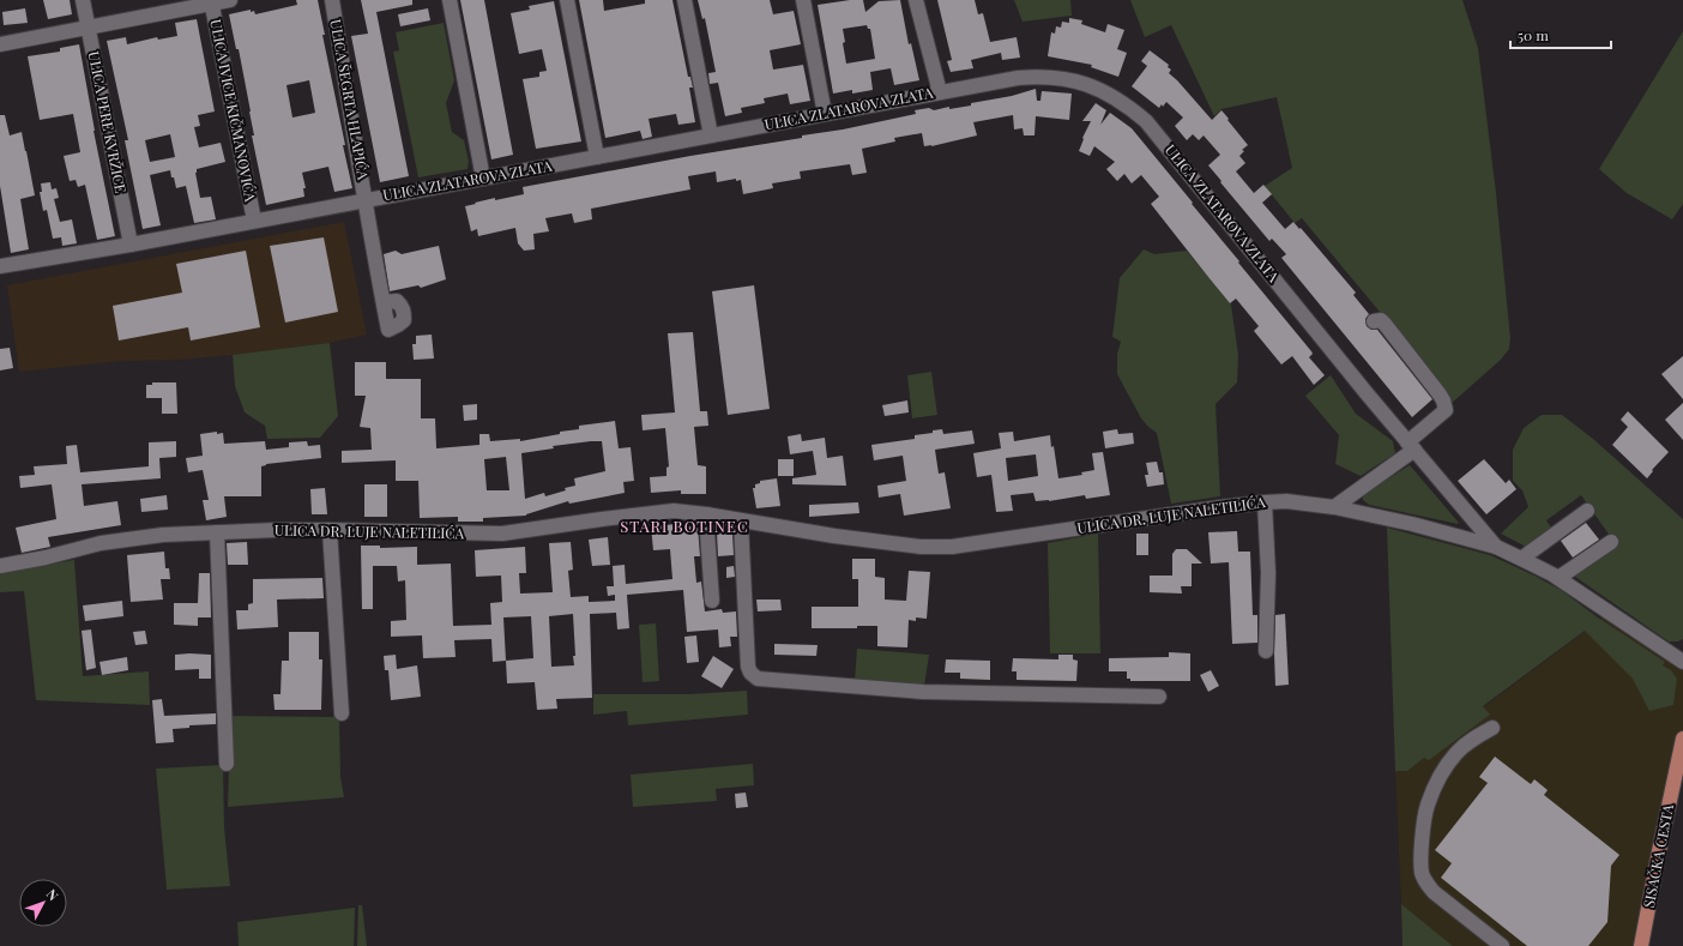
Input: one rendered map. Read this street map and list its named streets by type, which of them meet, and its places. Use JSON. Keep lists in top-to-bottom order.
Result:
{
  "streets": {
    "main road": ["SISAČKA CESTA"],
    "street": [
      "ULICA ŠEGRTA HLAPIĆA",
      "ULICA ZLATAROVA ZLATA",
      "ULICA IVICE KIČMANOVIĆA",
      "ULICA PERE KVRŽICE",
      "ULICA DR. LUJE NALETILIĆA"
    ]
  },
  "crossings": [
    ["ULICA ŠEGRTA HLAPIĆA", "ULICA ZLATAROVA ZLATA"],
    ["ULICA ZLATAROVA ZLATA", "ULICA IVICE KIČMANOVIĆA"],
    ["ULICA ZLATAROVA ZLATA", "ULICA PERE KVRŽICE"],
    ["ULICA ZLATAROVA ZLATA", "ULICA DR. LUJE NALETILIĆA"]
  ],
  "districts": ["STARI BOTINEC"],
  "scale_bar": "50 m",
  "north": "top right"
}
